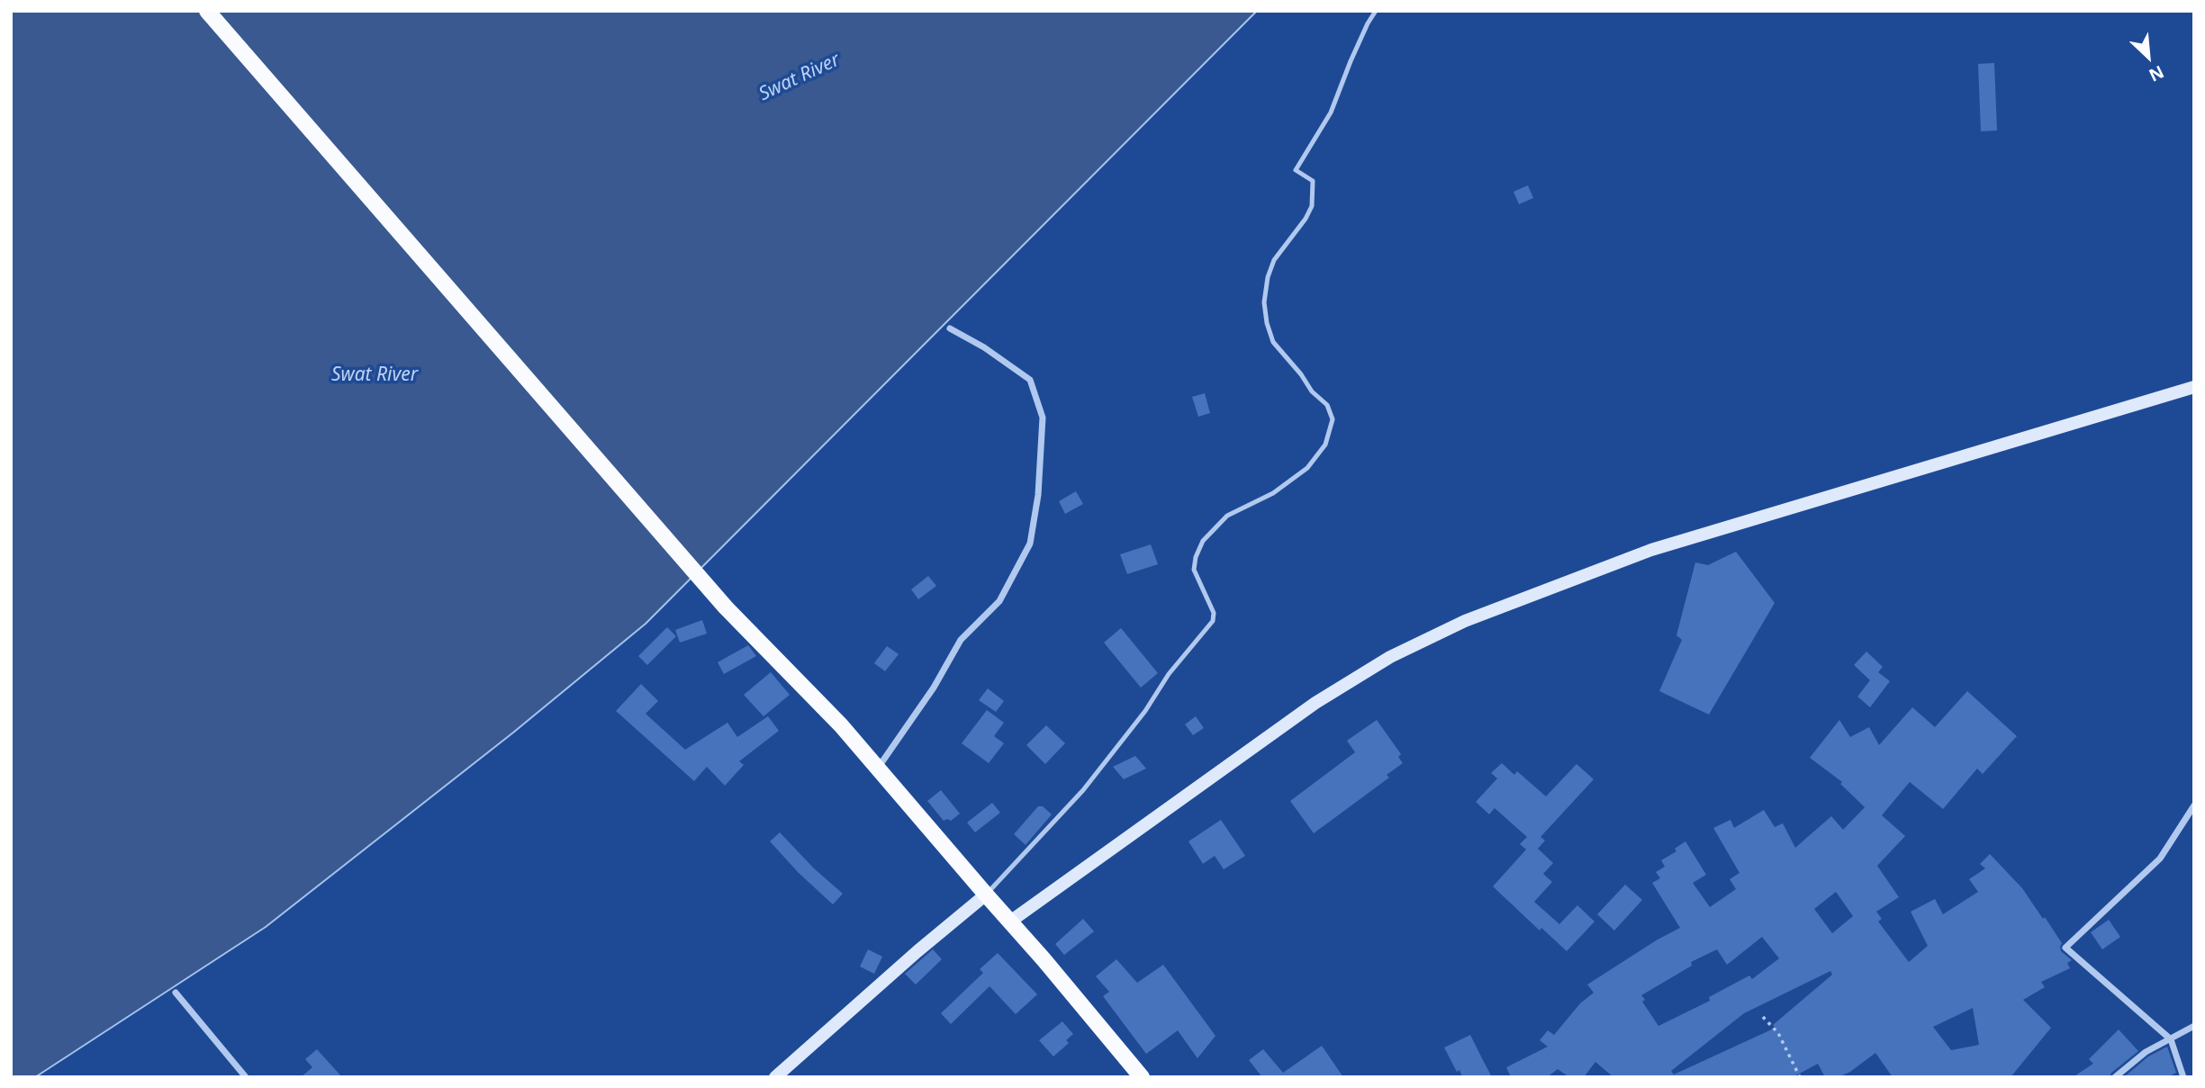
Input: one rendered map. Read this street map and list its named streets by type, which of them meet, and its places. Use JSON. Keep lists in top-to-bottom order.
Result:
{
  "water": ["Swat River"],
  "north": "bottom right"
}
